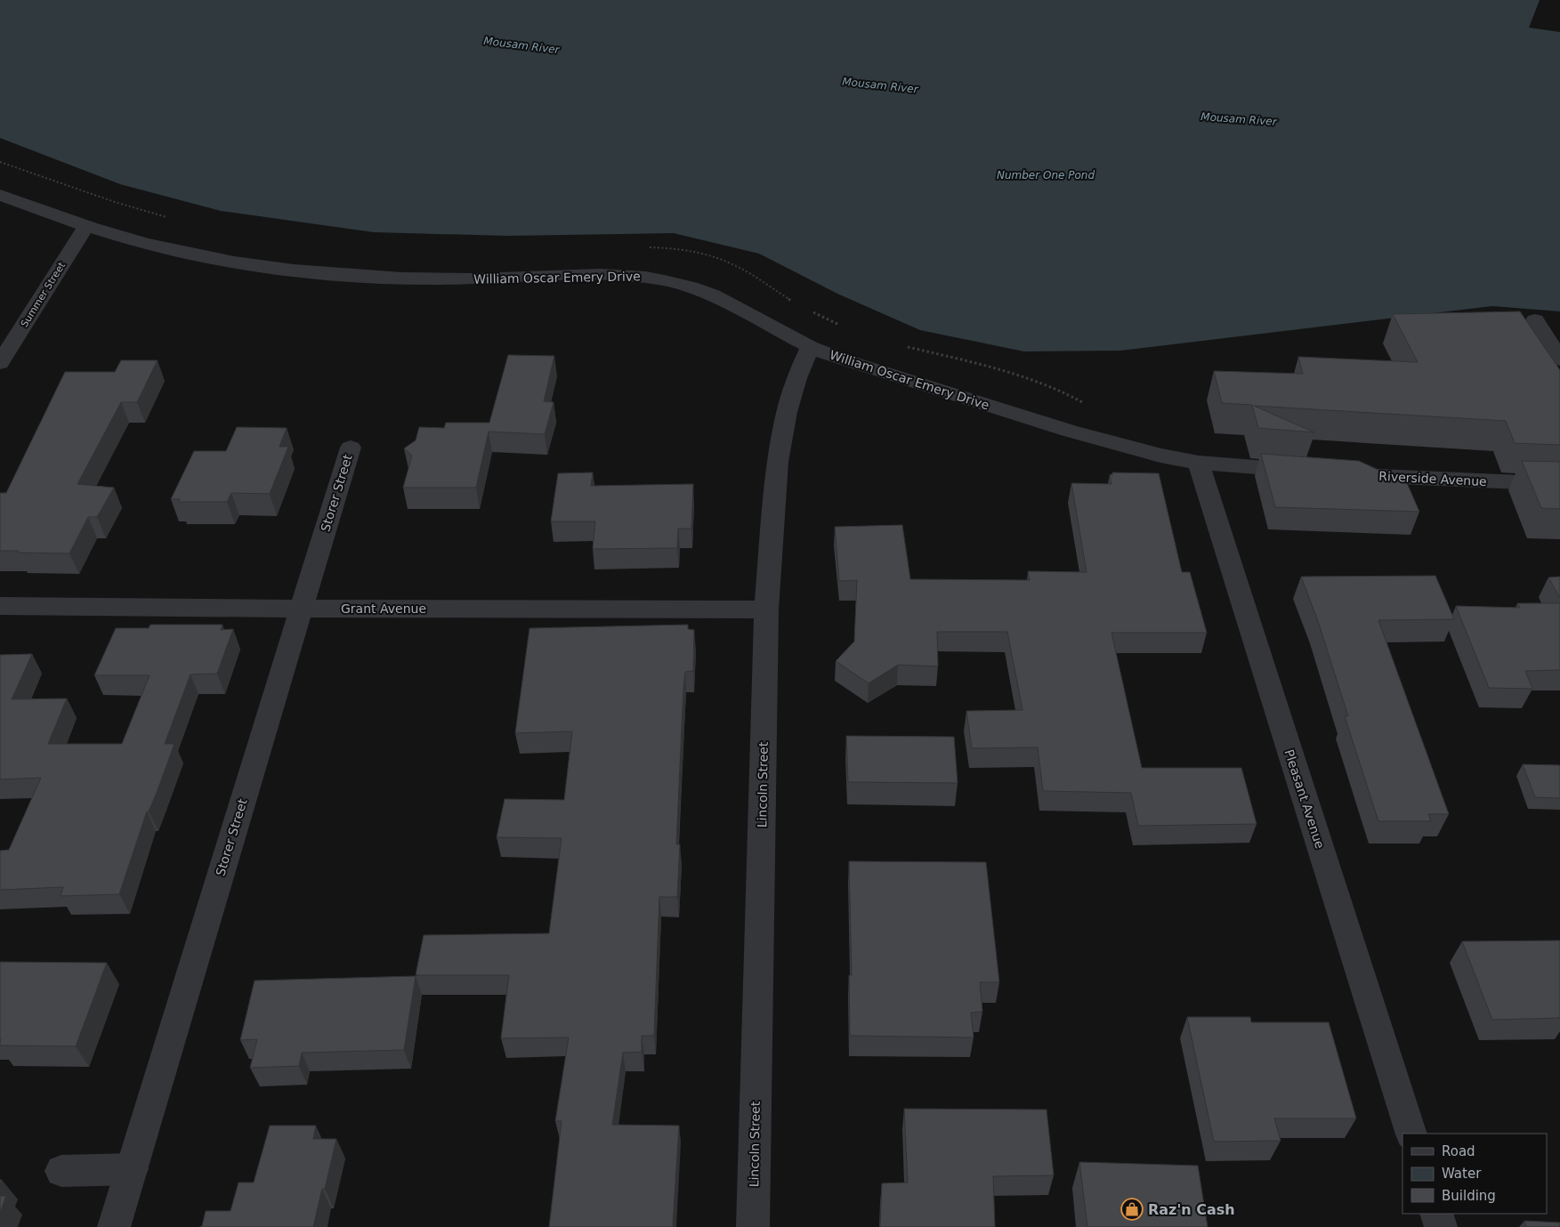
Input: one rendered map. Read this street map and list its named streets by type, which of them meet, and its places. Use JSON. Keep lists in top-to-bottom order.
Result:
{
  "streets": {
    "street": [
      "William Oscar Emery Drive",
      "Summer Street",
      "Riverside Avenue",
      "Storer Street",
      "Grant Avenue",
      "Lincoln Street",
      "Pleasant Avenue"
    ]
  },
  "crossings": [
    ["William Oscar Emery Drive", "Summer Street"],
    ["William Oscar Emery Drive", "Lincoln Street"],
    ["William Oscar Emery Drive", "Pleasant Avenue"],
    ["Storer Street", "Grant Avenue"],
    ["Grant Avenue", "Lincoln Street"]
  ],
  "water": ["Mousam River", "Number One Pond"],
  "places": {
    "shop": ["Raz'n Cash"]
  },
  "legend": ["Road", "Water", "Building"]
}
